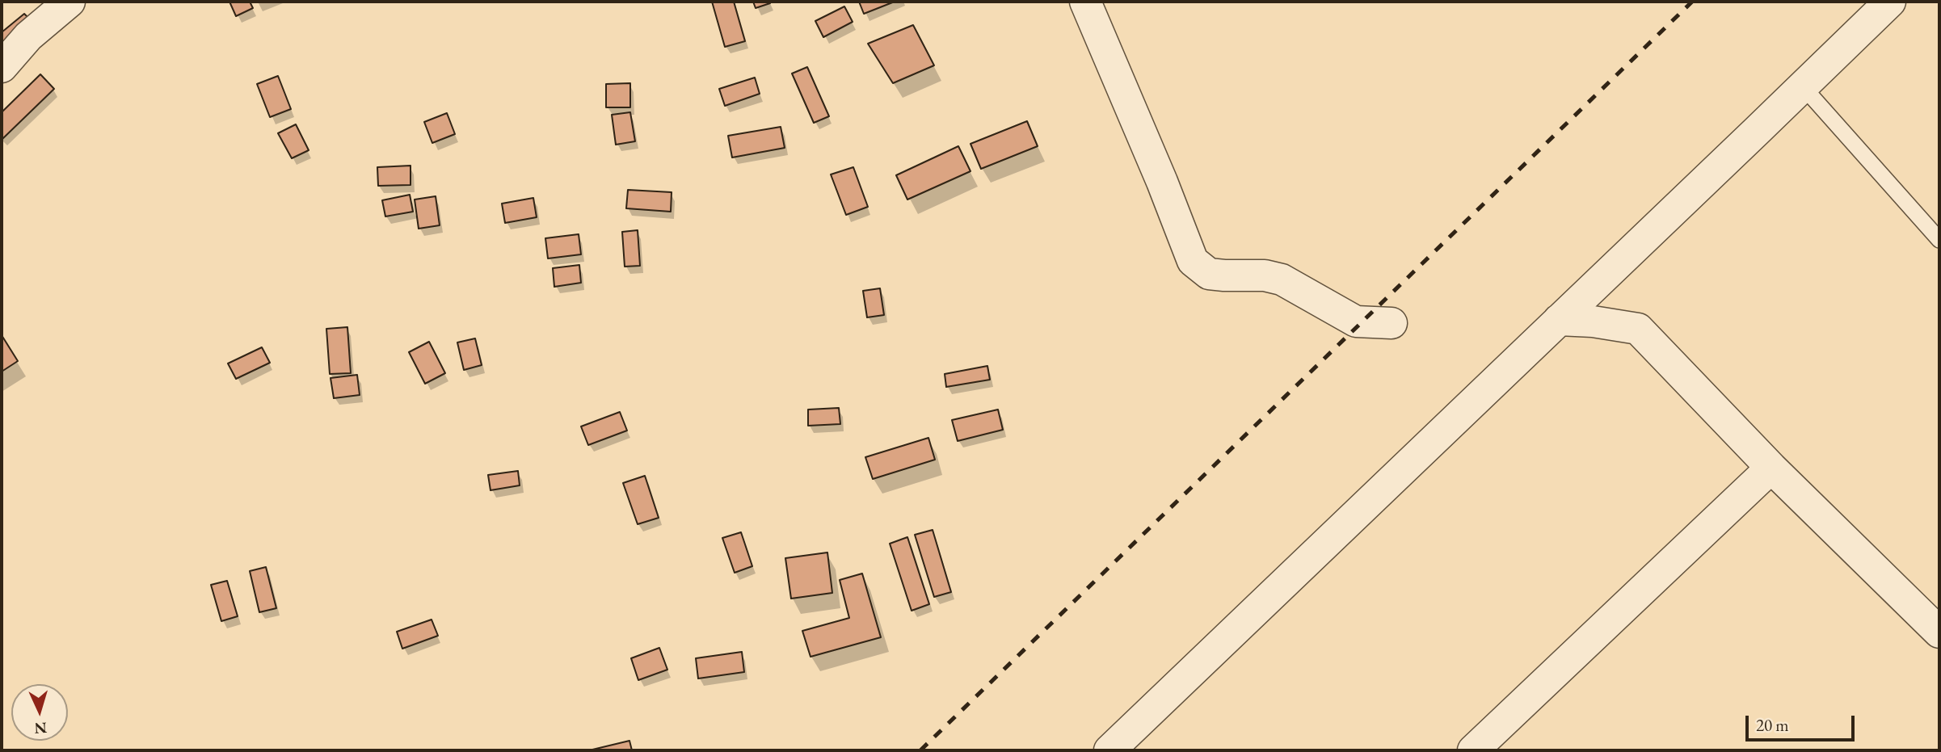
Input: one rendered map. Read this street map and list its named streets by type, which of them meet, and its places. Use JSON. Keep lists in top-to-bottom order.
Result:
{
  "scale_bar": "20 m",
  "north": "bottom"
}
